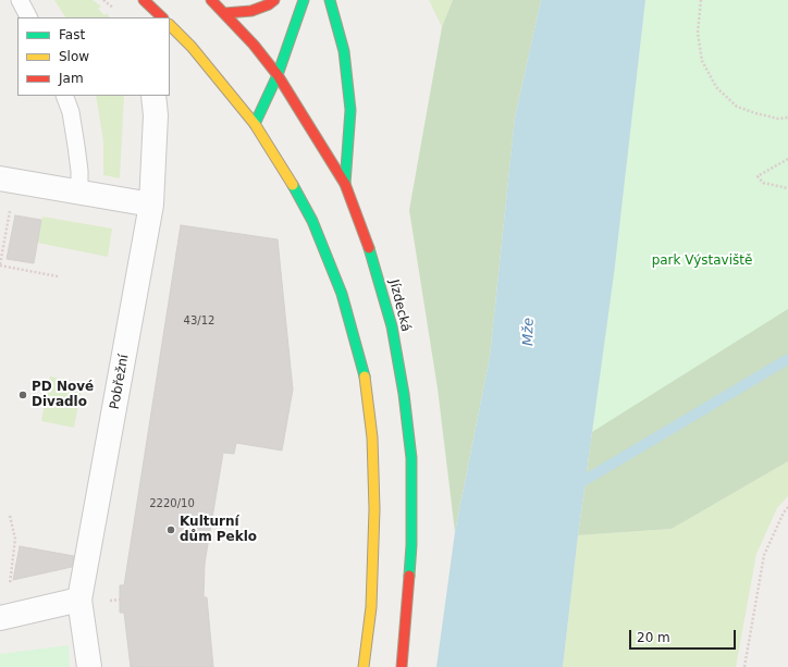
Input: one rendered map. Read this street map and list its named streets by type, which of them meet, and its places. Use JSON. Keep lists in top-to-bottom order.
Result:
{
  "streets": {
    "main road": ["Jízdecká"],
    "street": ["Pobřežní"]
  },
  "water": ["Mže"],
  "parks": ["park Výstaviště"],
  "places": ["PD Nové Divadlo", "Kulturní dům Peklo"],
  "house_numbers": ["43/12", "2220/10"],
  "legend": ["Fast", "Slow", "Jam"],
  "scale_bar": "20 m"
}
